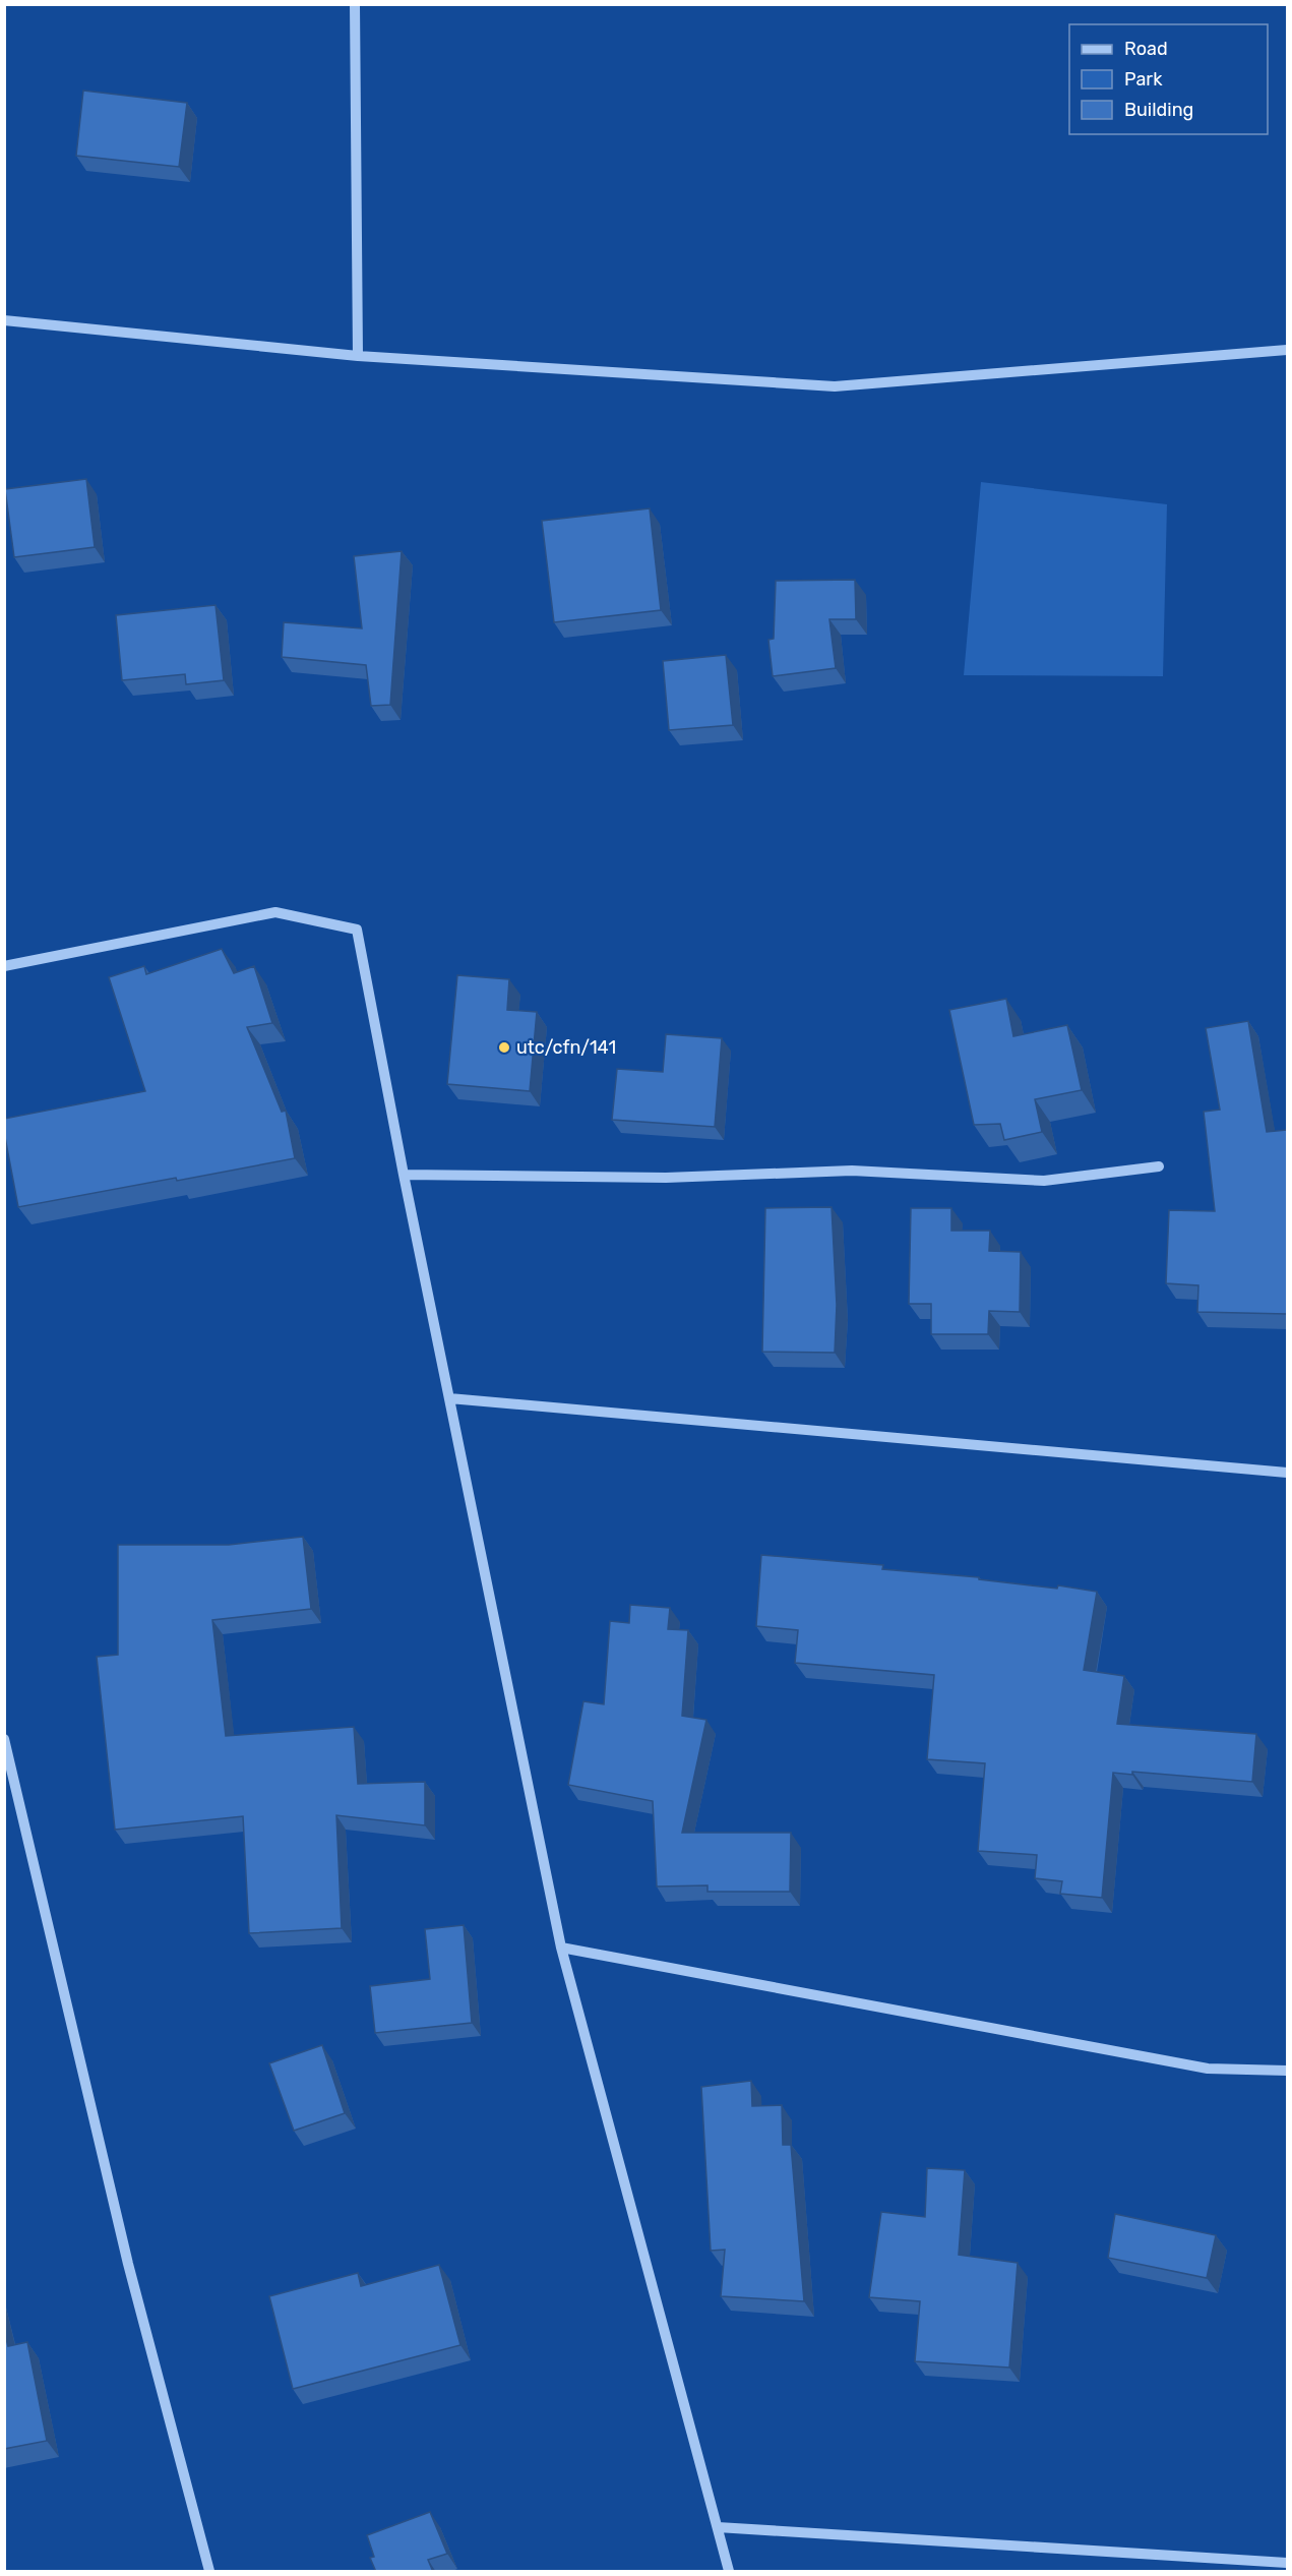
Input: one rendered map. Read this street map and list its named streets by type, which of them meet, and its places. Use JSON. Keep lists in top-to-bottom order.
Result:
{
  "places": ["utc/cfn/141"],
  "legend": ["Road", "Park", "Building"]
}
